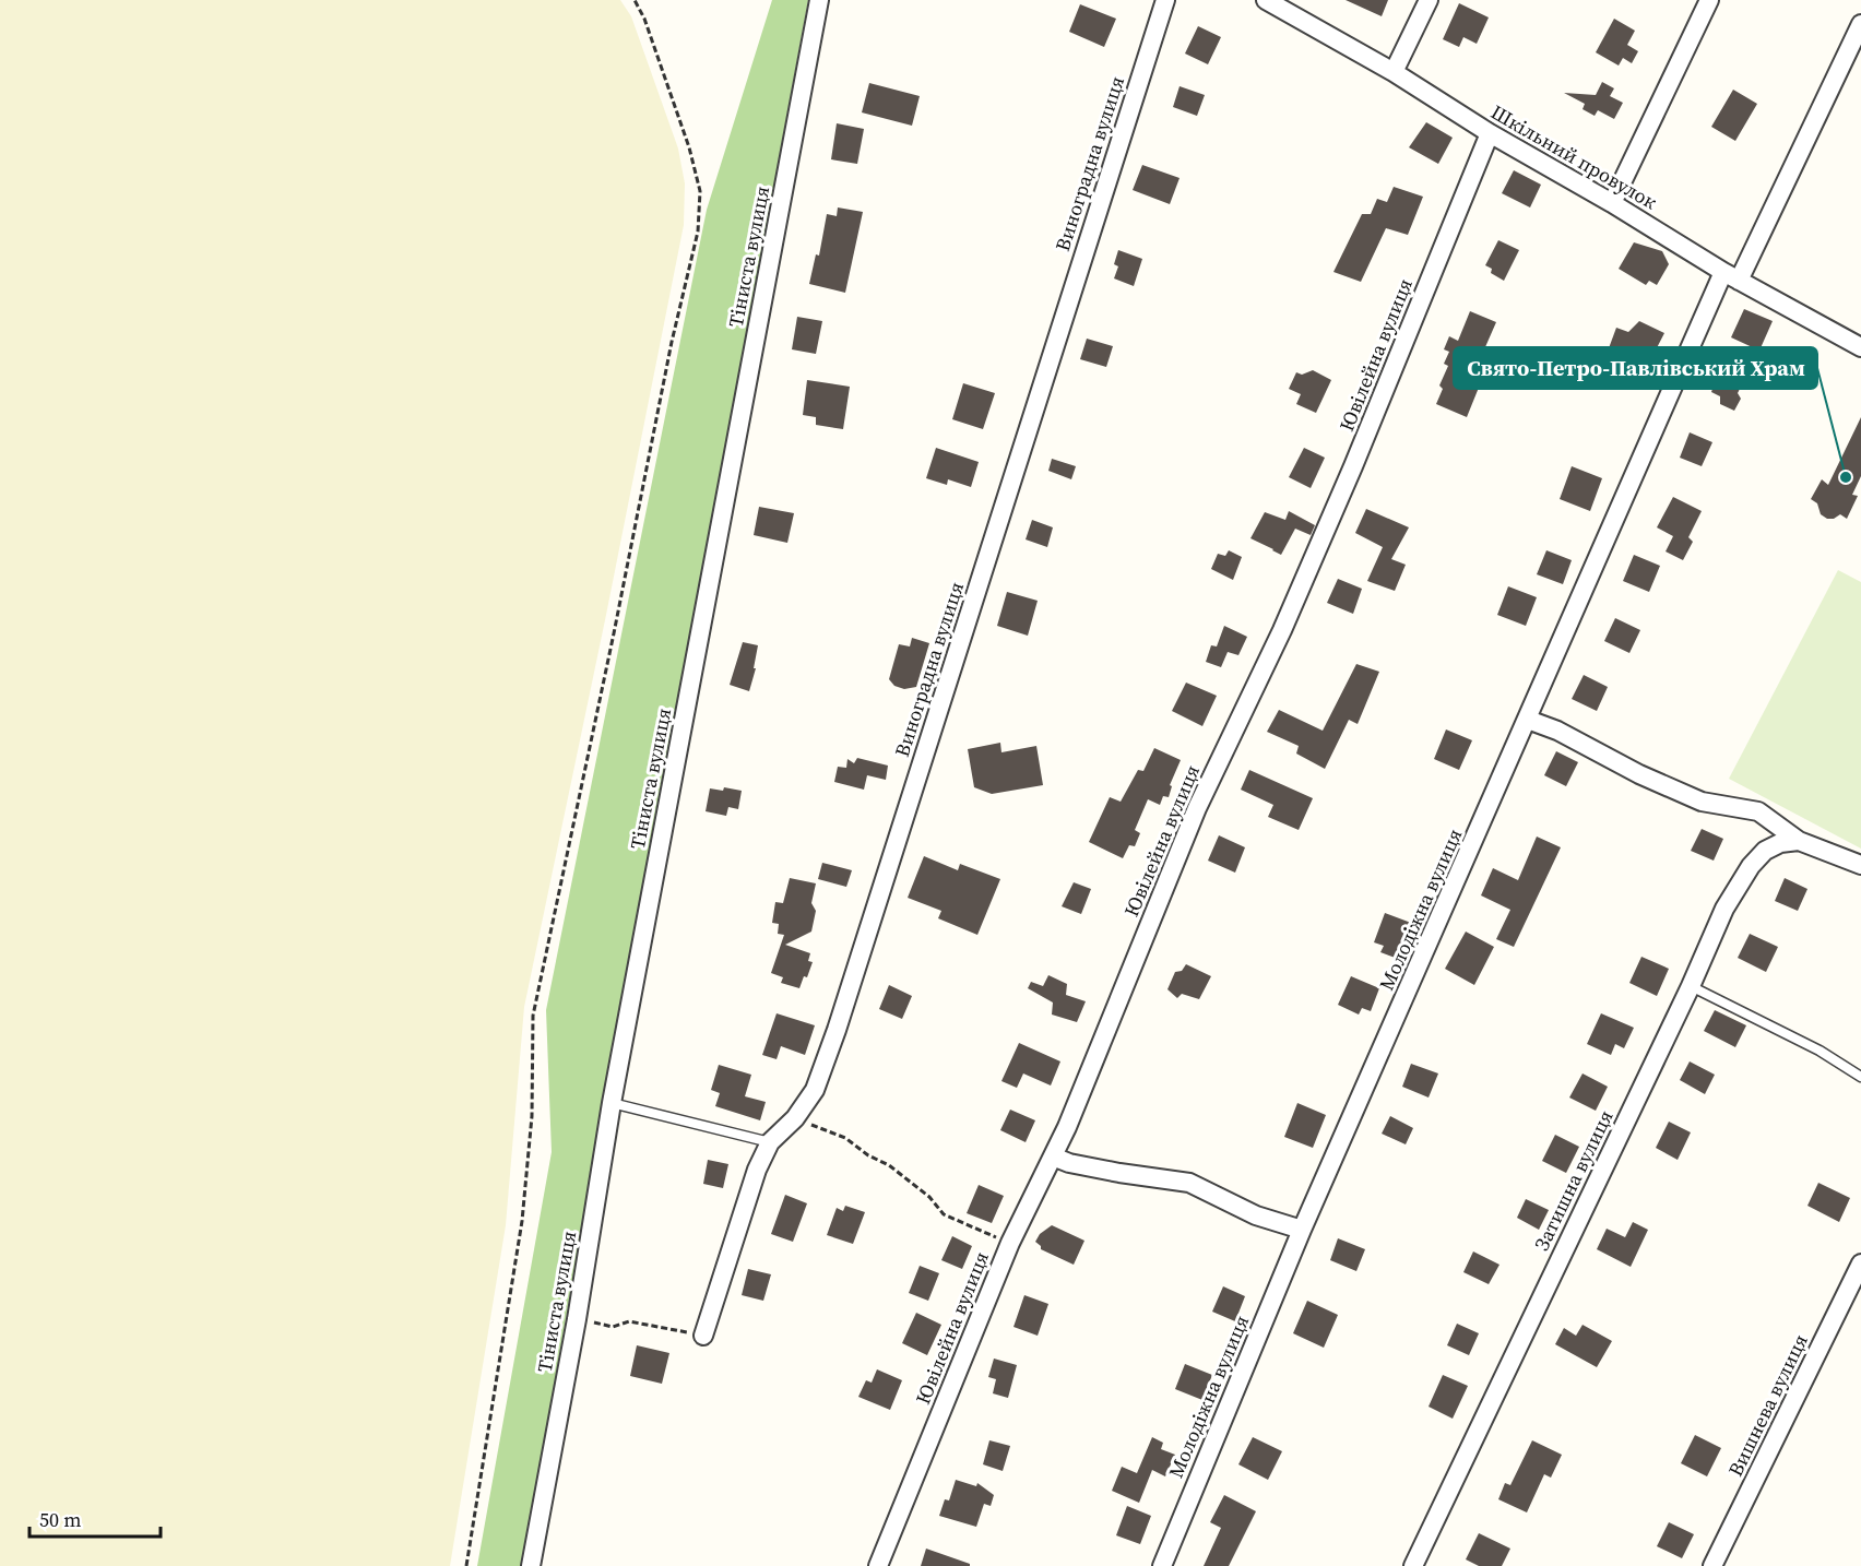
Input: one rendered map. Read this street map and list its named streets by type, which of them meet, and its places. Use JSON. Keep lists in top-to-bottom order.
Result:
{
  "streets": {
    "street": [
      "Шкільний провулок",
      "Виноградна вулиця",
      "Тіниста вулиця",
      "Ювілейна вулиця",
      "Молодіжна вулиця",
      "Затишна вулиця",
      "Вишнева вулиця"
    ]
  },
  "crossings": [
    ["Шкільний провулок", "Ювілейна вулиця"],
    ["Шкільний провулок", "Молодіжна вулиця"]
  ],
  "places": ["Свято-Петро-Павлівський Храм"],
  "scale_bar": "50 m"
}
